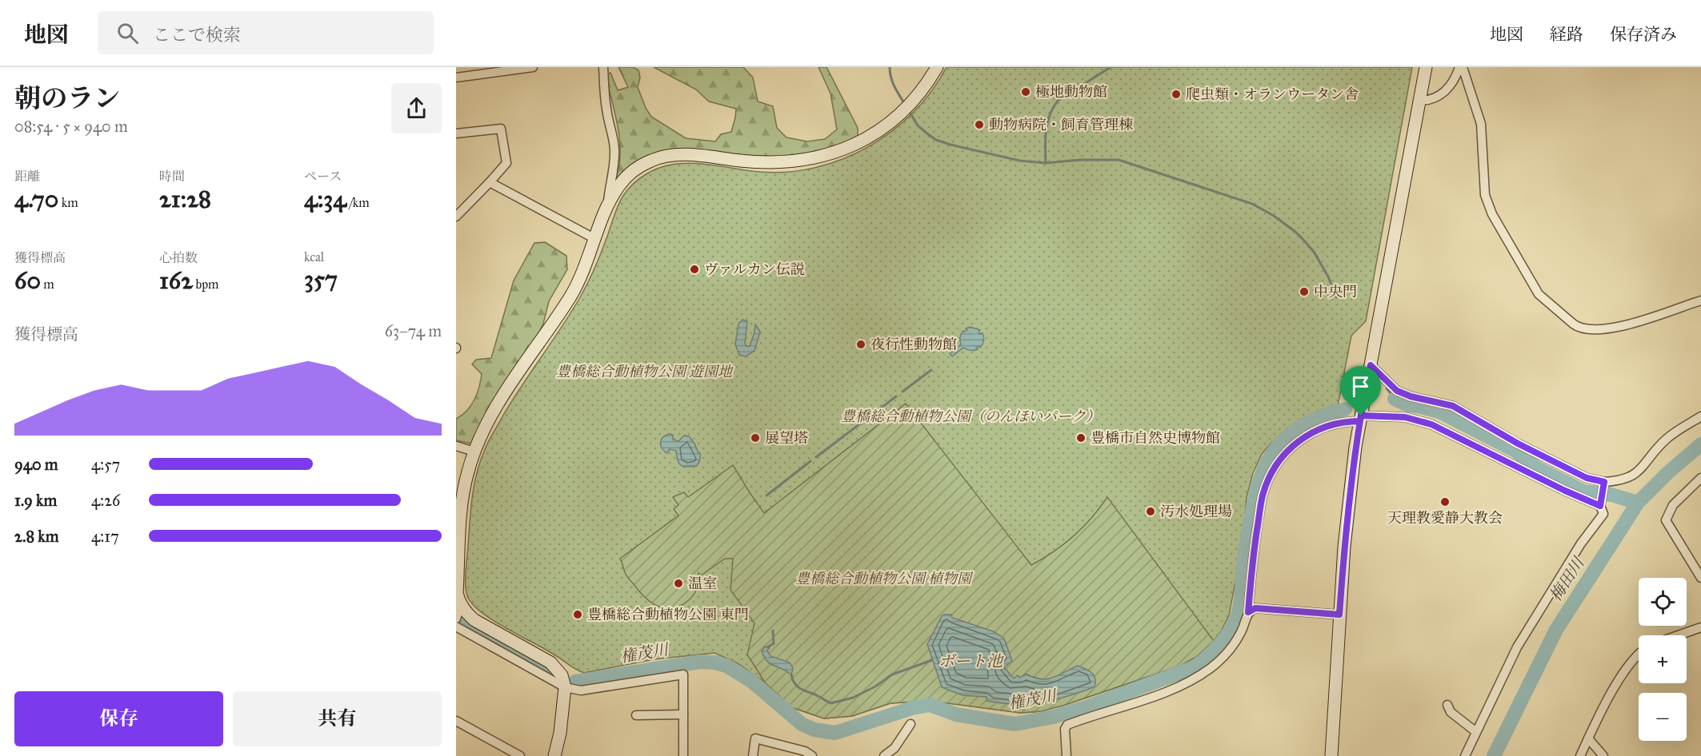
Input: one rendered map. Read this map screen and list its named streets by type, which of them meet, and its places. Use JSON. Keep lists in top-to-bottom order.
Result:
{
  "water": ["梅田川", "権茂川", "ボート池"],
  "parks": ["豊橋総合動植物公園 遊園地", "豊橋総合動植物公園（のんほいパーク）", "豊橋総合動植物公園 植物園"],
  "places": [
    "極地動物館",
    "爬虫類・オランウータン舎",
    "動物病院・飼育管理棟",
    "ヴァルカン伝説",
    "中央門",
    "夜行性動物館",
    "展望塔",
    "豊橋市自然史博物館",
    "天理教愛静大教会",
    "汚水処理場",
    "温室",
    "豊橋総合動植物公園 東門"
  ],
  "page": {
    "header": "地図",
    "search": "ここで検索",
    "nav": ["地図", "経路", "保存済み"],
    "heading": ["朝のラン", "08:54 · 5 × 940 m"],
    "stats": [
      ["距離", "4.70 km"],
      ["時間", "21:28"],
      ["ペース", "4:34 /km"],
      ["獲得標高", "60 m"],
      ["心拍数", "162 bpm"],
      ["kcal", "357"]
    ],
    "chart": ["獲得標高", "63–74 m"],
    "list": [
      {
        "name": "940 m",
        "note": "4:57"
      },
      {
        "name": "1.9 km",
        "note": "4:26"
      },
      {
        "name": "2.8 km",
        "note": "4:17"
      }
    ],
    "map_buttons": ["+", "−"],
    "buttons": ["保存", "共有"]
  }
}
